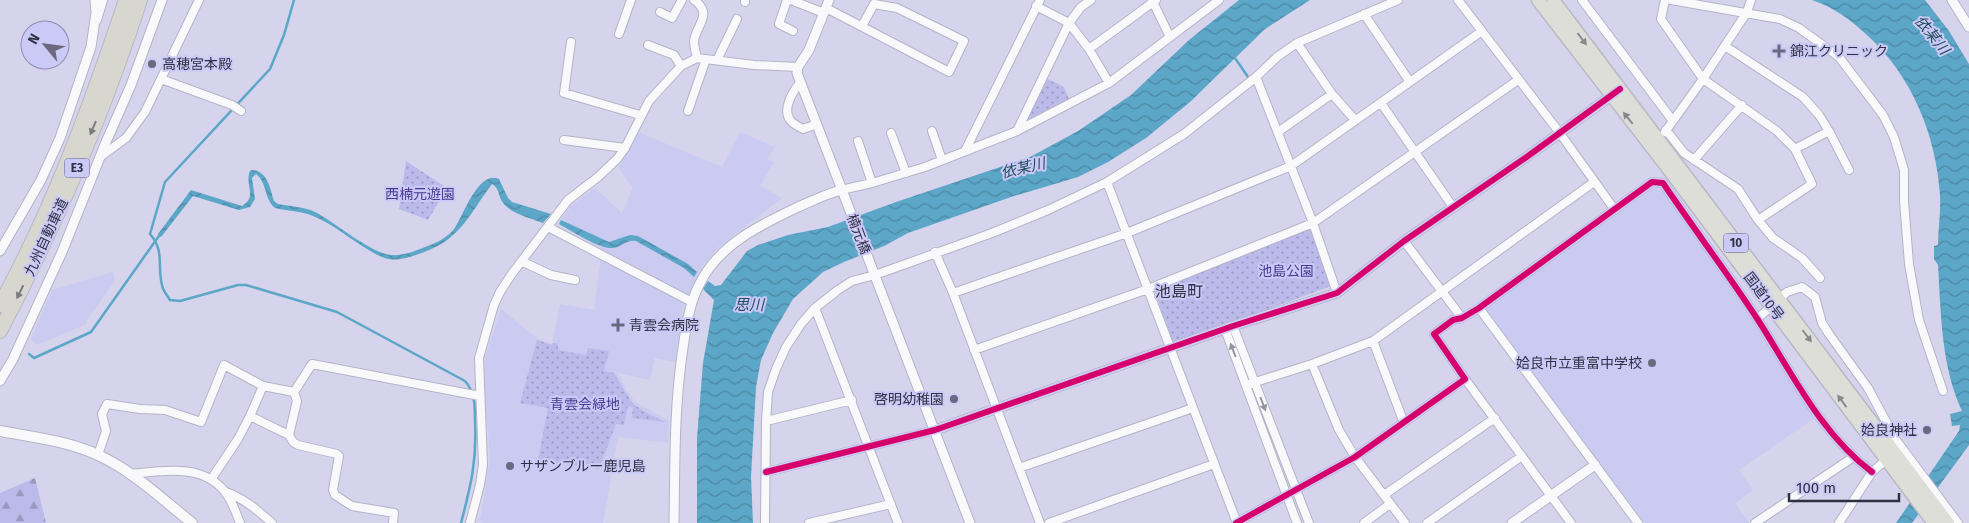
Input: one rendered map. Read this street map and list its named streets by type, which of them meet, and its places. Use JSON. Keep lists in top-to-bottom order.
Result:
{
  "streets": {
    "highway": [
      "E3",
      "九州自動車道",
      "10",
      "国道10号"
    ],
    "street": ["楠元橋"]
  },
  "districts": ["池島町"],
  "water": ["依某川", "思川"],
  "parks": ["西楠元遊園", "池島公園", "青雲会緑地"],
  "places": {
    "health": ["錦江クリニック", "青雲会病院"],
    "other": [
      "高穂宮本殿",
      "姶良市立重富中学校",
      "啓明幼稚園",
      "姶良神社",
      "サザンブルー鹿児島"
    ]
  },
  "scale_bar": "100 m",
  "north": "top left"
}
